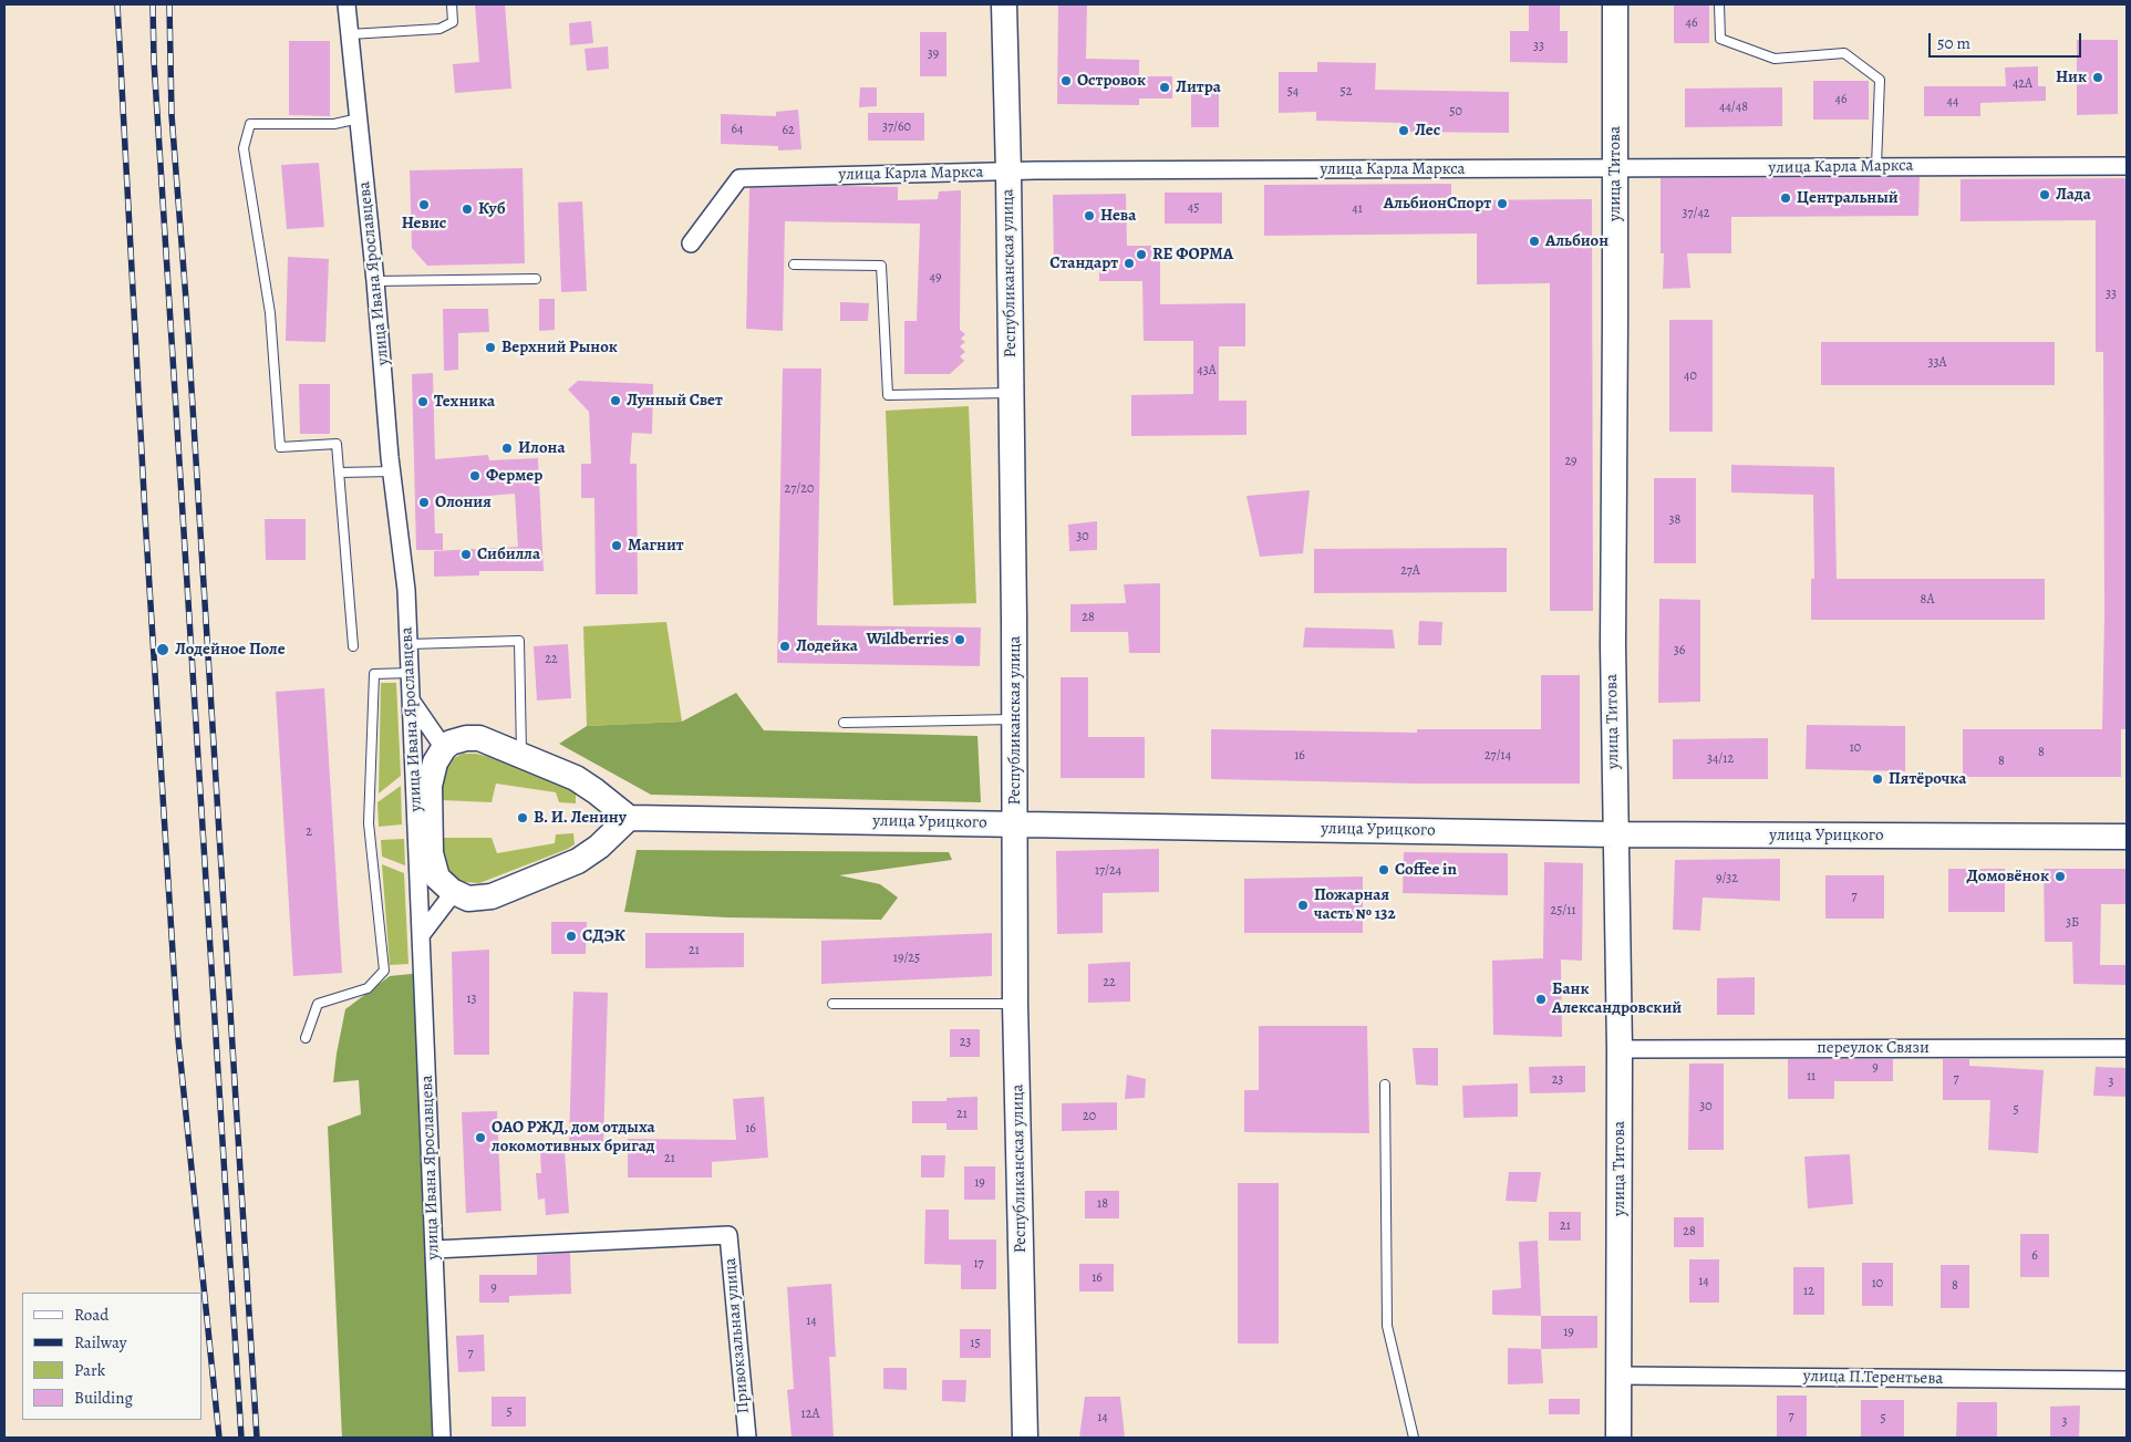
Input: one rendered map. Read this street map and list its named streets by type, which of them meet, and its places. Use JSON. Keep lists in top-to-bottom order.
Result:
{
  "streets": {
    "street": [
      "улица Карла Маркса",
      "улица Титова",
      "улица Ивана Ярославцева",
      "Республиканская улица",
      "улица Урицкого",
      "переулок Связи",
      "Привокзальная улица",
      "улица П.Терентьева"
    ]
  },
  "crossings": [
    ["улица Карла Маркса", "улица Титова"],
    ["улица Карла Маркса", "Республиканская улица"],
    ["улица Титова", "улица Урицкого"],
    ["улица Титова", "переулок Связи"],
    ["улица Титова", "улица П.Терентьева"],
    ["улица Ивана Ярославцева", "Привокзальная улица"],
    ["Республиканская улица", "улица Урицкого"]
  ],
  "places": [
    "Ник",
    "Островок",
    "Литра",
    "Лес",
    "Лада",
    "Центральный",
    "АльбионСпорт",
    "Невис",
    "Куб",
    "Нева",
    "Альбион",
    "RE ФОРМА",
    "Стандарт",
    "Верхний Рынок",
    "Лунный Свет",
    "Техника",
    "Илона",
    "Фермер",
    "Олония",
    "Магнит",
    "Сибилла",
    "Wildberries",
    "Лодейка",
    "Лодейное Поле",
    "Пятёрочка",
    "В. И. Ленину",
    "Coffee in",
    "Домовёнок",
    "Пожарная часть № 132",
    "СДЭК",
    "Банк Александровский",
    "ОАО РЖД, дом отдыха локомотивных бригад"
  ],
  "house_numbers": [
    "46",
    "33",
    "39",
    "42А",
    "54",
    "52",
    "46",
    "44",
    "44/48",
    "50",
    "37/60",
    "64",
    "62",
    "45",
    "41",
    "37/42",
    "49",
    "33",
    "33А",
    "43А",
    "40",
    "29",
    "27/20",
    "38",
    "30",
    "27А",
    "8А",
    "28",
    "36",
    "22",
    "10",
    "8",
    "16",
    "27/14",
    "34/12",
    "8",
    "2",
    "17/24",
    "9/32",
    "7",
    "25/11",
    "3Б",
    "21",
    "19/25",
    "22",
    "13",
    "23",
    "9",
    "11",
    "7",
    "23",
    "3",
    "30",
    "5",
    "21",
    "20",
    "16",
    "21",
    "19",
    "18",
    "21",
    "28",
    "6",
    "17",
    "16",
    "14",
    "10",
    "8",
    "9",
    "12",
    "14",
    "19",
    "15",
    "7",
    "5",
    "12А",
    "7",
    "14",
    "5",
    "3"
  ],
  "legend": [
    "Road",
    "Railway",
    "Park",
    "Building"
  ],
  "scale_bar": "50 m"
}
